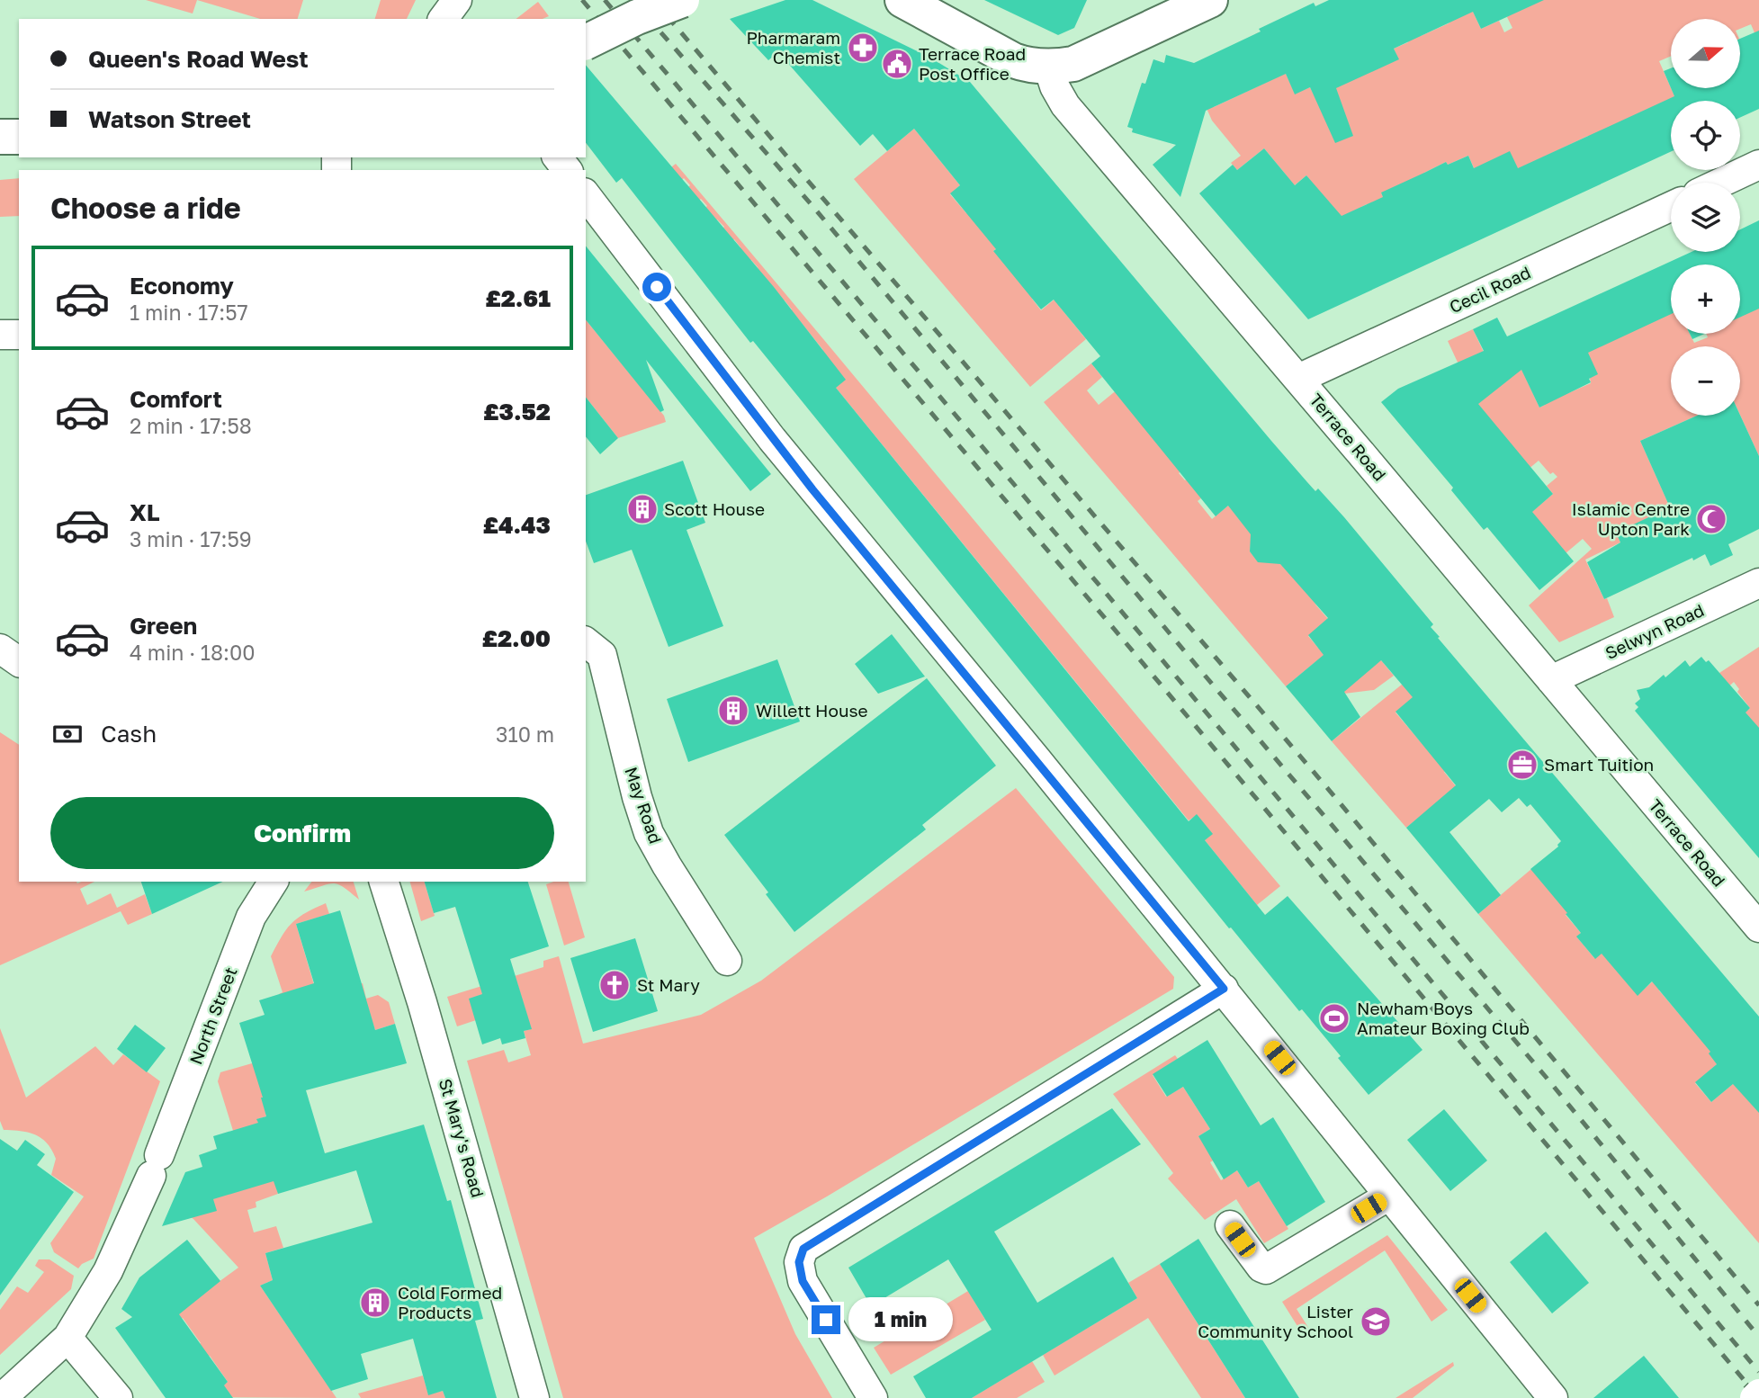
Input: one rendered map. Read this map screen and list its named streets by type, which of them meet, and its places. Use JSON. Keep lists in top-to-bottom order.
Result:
{
  "streets": {
    "street": [
      "Cecil Road",
      "Terrace Road",
      "Selwyn Road",
      "May Road",
      "North Street",
      "St Mary's Road"
    ]
  },
  "crossings": [
    ["Cecil Road", "Terrace Road"],
    ["Terrace Road", "Selwyn Road"]
  ],
  "places": {
    "pharmacy": ["Pharmaram Chemist"],
    "public building": ["Terrace Road Post Office"],
    "building": ["Scott House", "Willett House", "Cold Formed Products"],
    "mosque": ["Islamic Centre Upton Park"],
    "office": ["Smart Tuition"],
    "church": ["St Mary"],
    "sports": ["Newham Boys Amateur Boxing Club"],
    "school or university": ["Lister Community School"]
  },
  "north": "right",
  "page": {
    "map_buttons": ["+", "−"],
    "banner": ["Queen's Road West", "Watson Street"],
    "heading": "Choose a ride",
    "list": [
      {
        "name": "Economy",
        "note": "1 min · 17:57",
        "value": "£2.61"
      },
      {
        "name": "Comfort",
        "note": "2 min · 17:58",
        "value": "£3.52"
      },
      {
        "name": "XL",
        "note": "3 min · 17:59",
        "value": "£4.43"
      },
      {
        "name": "Green",
        "note": "4 min · 18:00",
        "value": "£2.00"
      }
    ],
    "pay": ["Cash", "310 m"],
    "buttons": "Confirm",
    "bubble": "1 min"
  }
}
